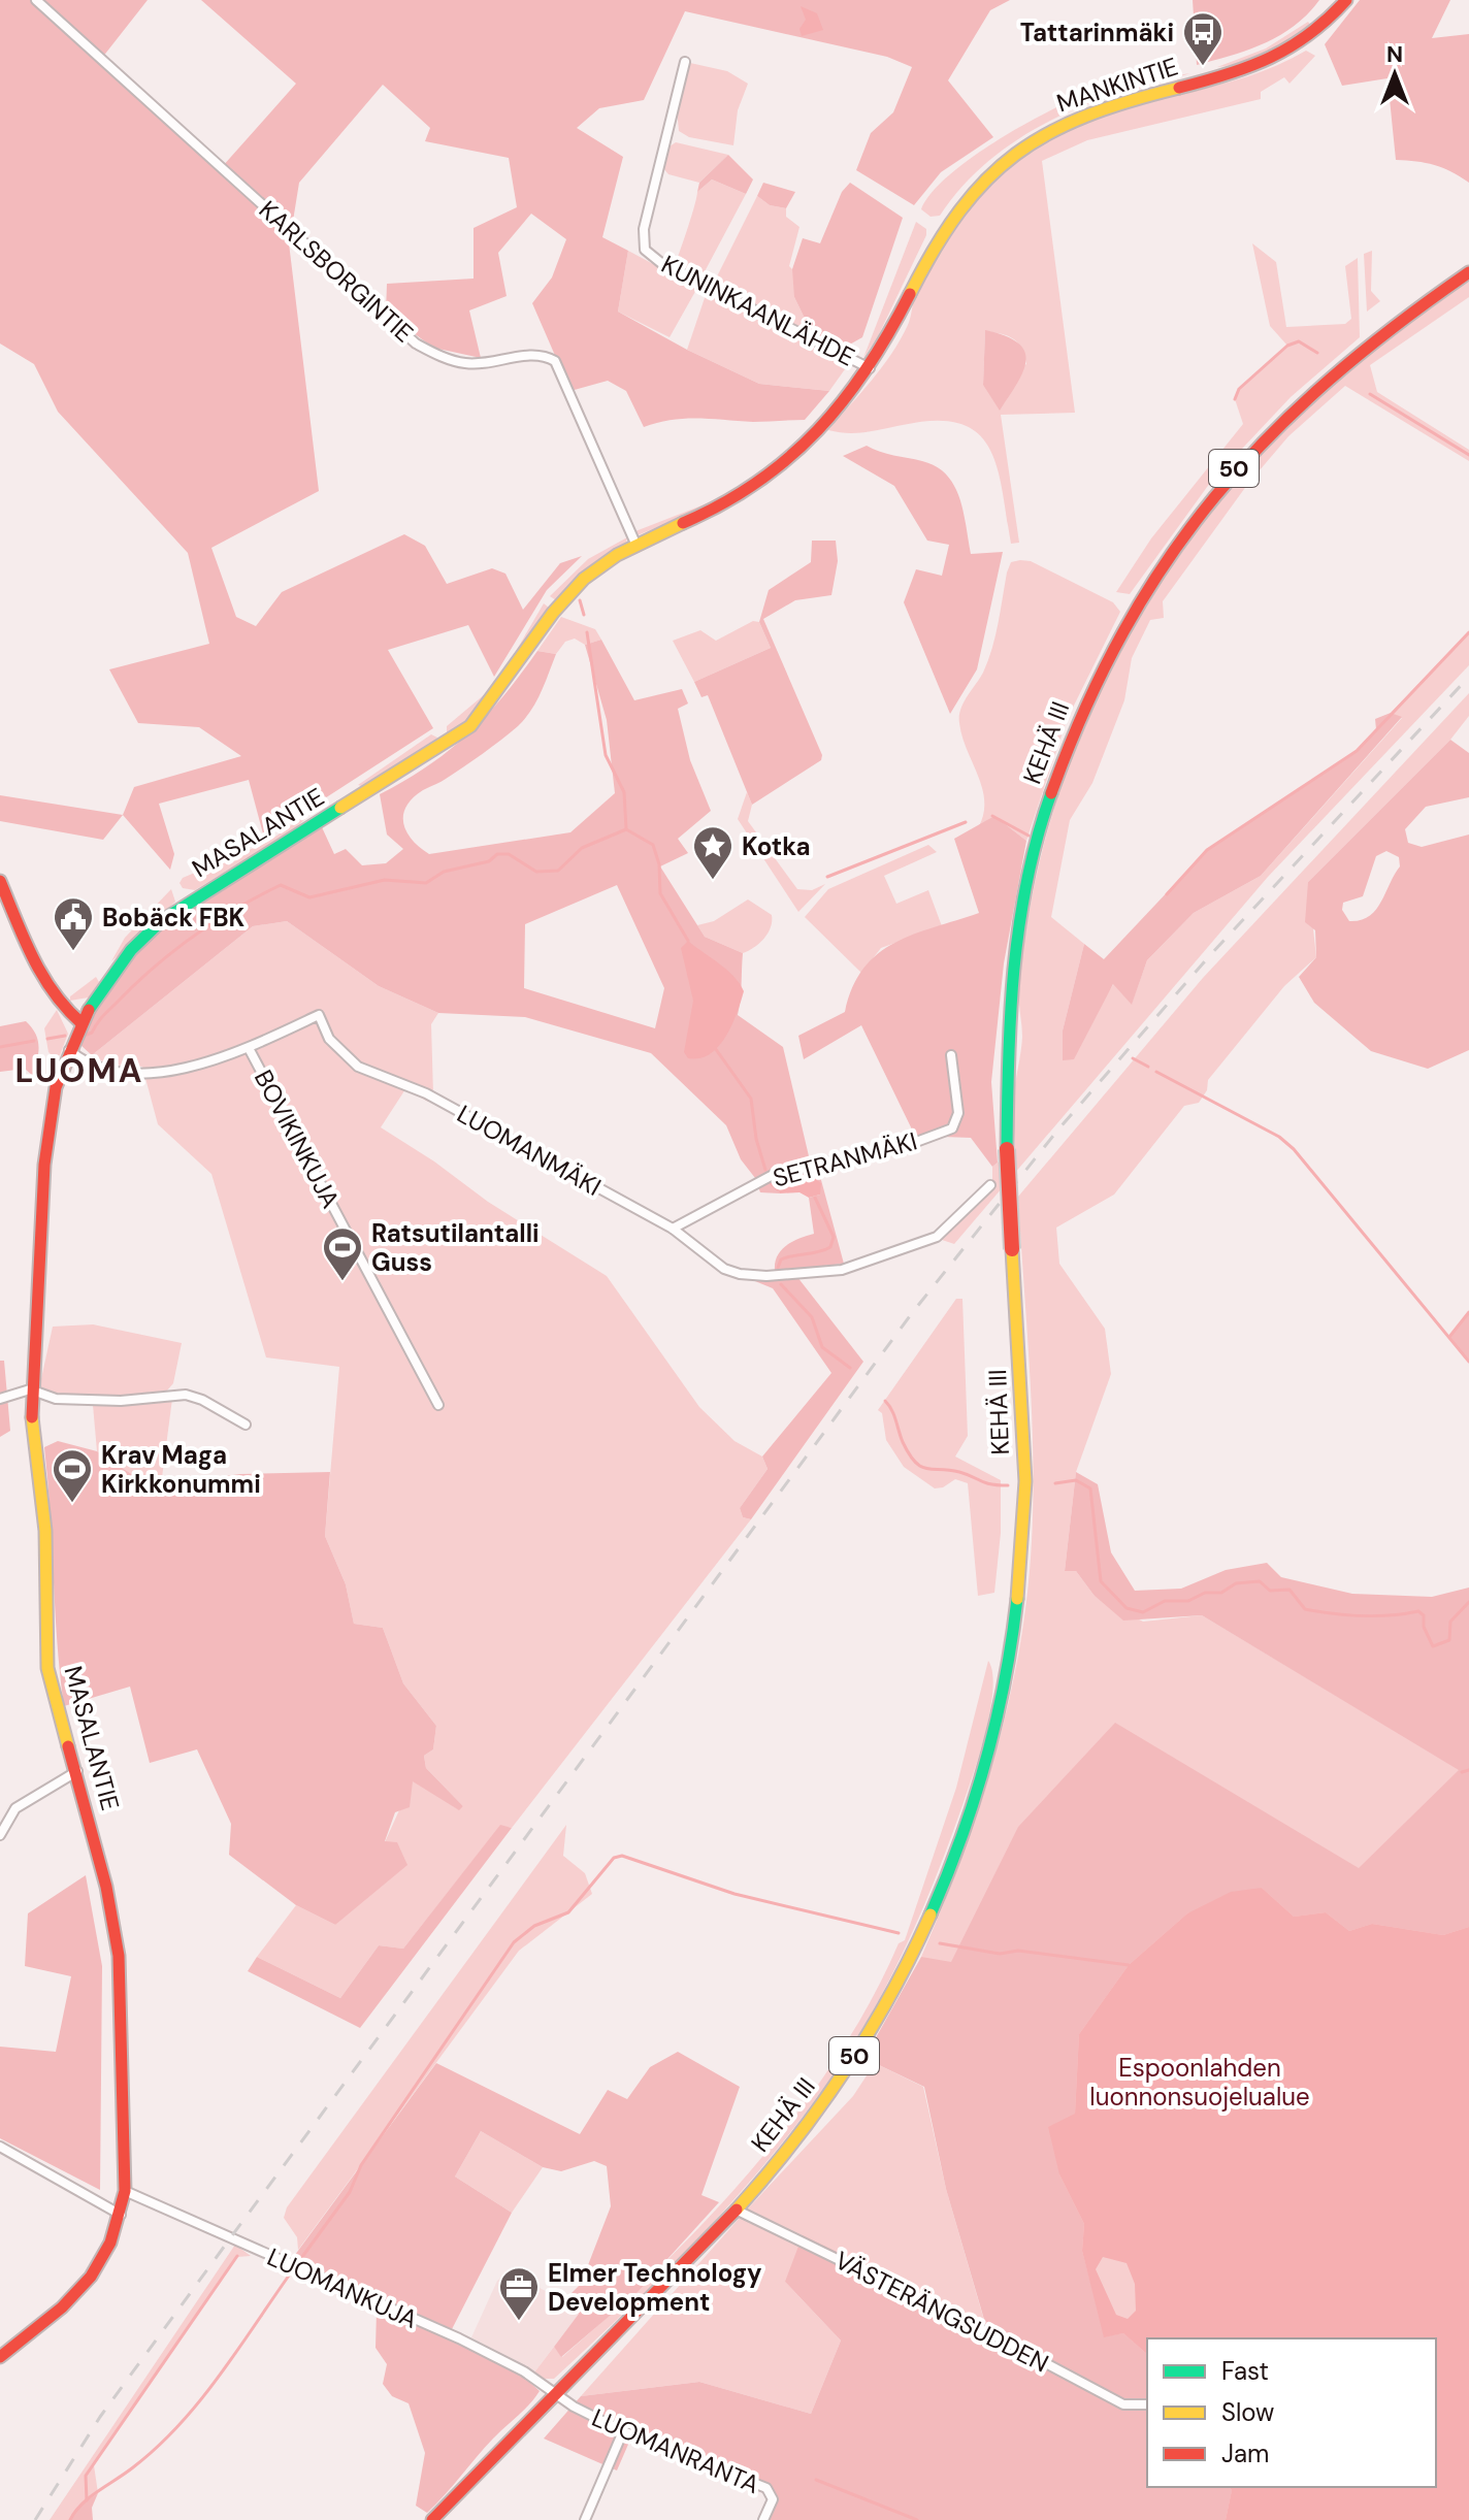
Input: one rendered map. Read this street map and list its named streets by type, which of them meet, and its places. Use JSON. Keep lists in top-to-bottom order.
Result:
{
  "streets": {
    "main road": [
      "MANKINTIE",
      "50",
      "KEHÄ III",
      "MASALANTIE"
    ],
    "street": [
      "KARLSBORGINTIE",
      "KUNINKAANLÄHDE",
      "BOVIKINKUJA",
      "LUOMANMÄKI",
      "SETRANMÄKI",
      "LUOMANKUJA",
      "VÄSTERÄNGSUDDEN",
      "LUOMANRANTA"
    ]
  },
  "crossings": [
    ["MANKINTIE", "KUNINKAANLÄHDE"],
    ["MANKINTIE", "MASALANTIE"],
    ["KARLSBORGINTIE", "MASALANTIE"],
    ["KEHÄ III", "LUOMANKUJA"],
    ["KEHÄ III", "VÄSTERÄNGSUDDEN"],
    ["KEHÄ III", "LUOMANRANTA"],
    ["MASALANTIE", "LUOMANMÄKI"],
    ["MASALANTIE", "LUOMANKUJA"],
    ["BOVIKINKUJA", "LUOMANMÄKI"],
    ["LUOMANMÄKI", "SETRANMÄKI"],
    ["LUOMANKUJA", "LUOMANRANTA"]
  ],
  "districts": ["LUOMA"],
  "parks": ["Espoonlahden luonnonsuojelualue"],
  "places": {
    "bus stop": ["Tattarinmäki"],
    "place": ["Kotka"],
    "public building": ["Bobäck FBK"],
    "sports": ["Ratsutilantalli Guss", "Krav Maga Kirkkonummi"],
    "office": ["Elmer Technology Development"]
  },
  "legend": ["Fast", "Slow", "Jam"],
  "north": "top"
}
